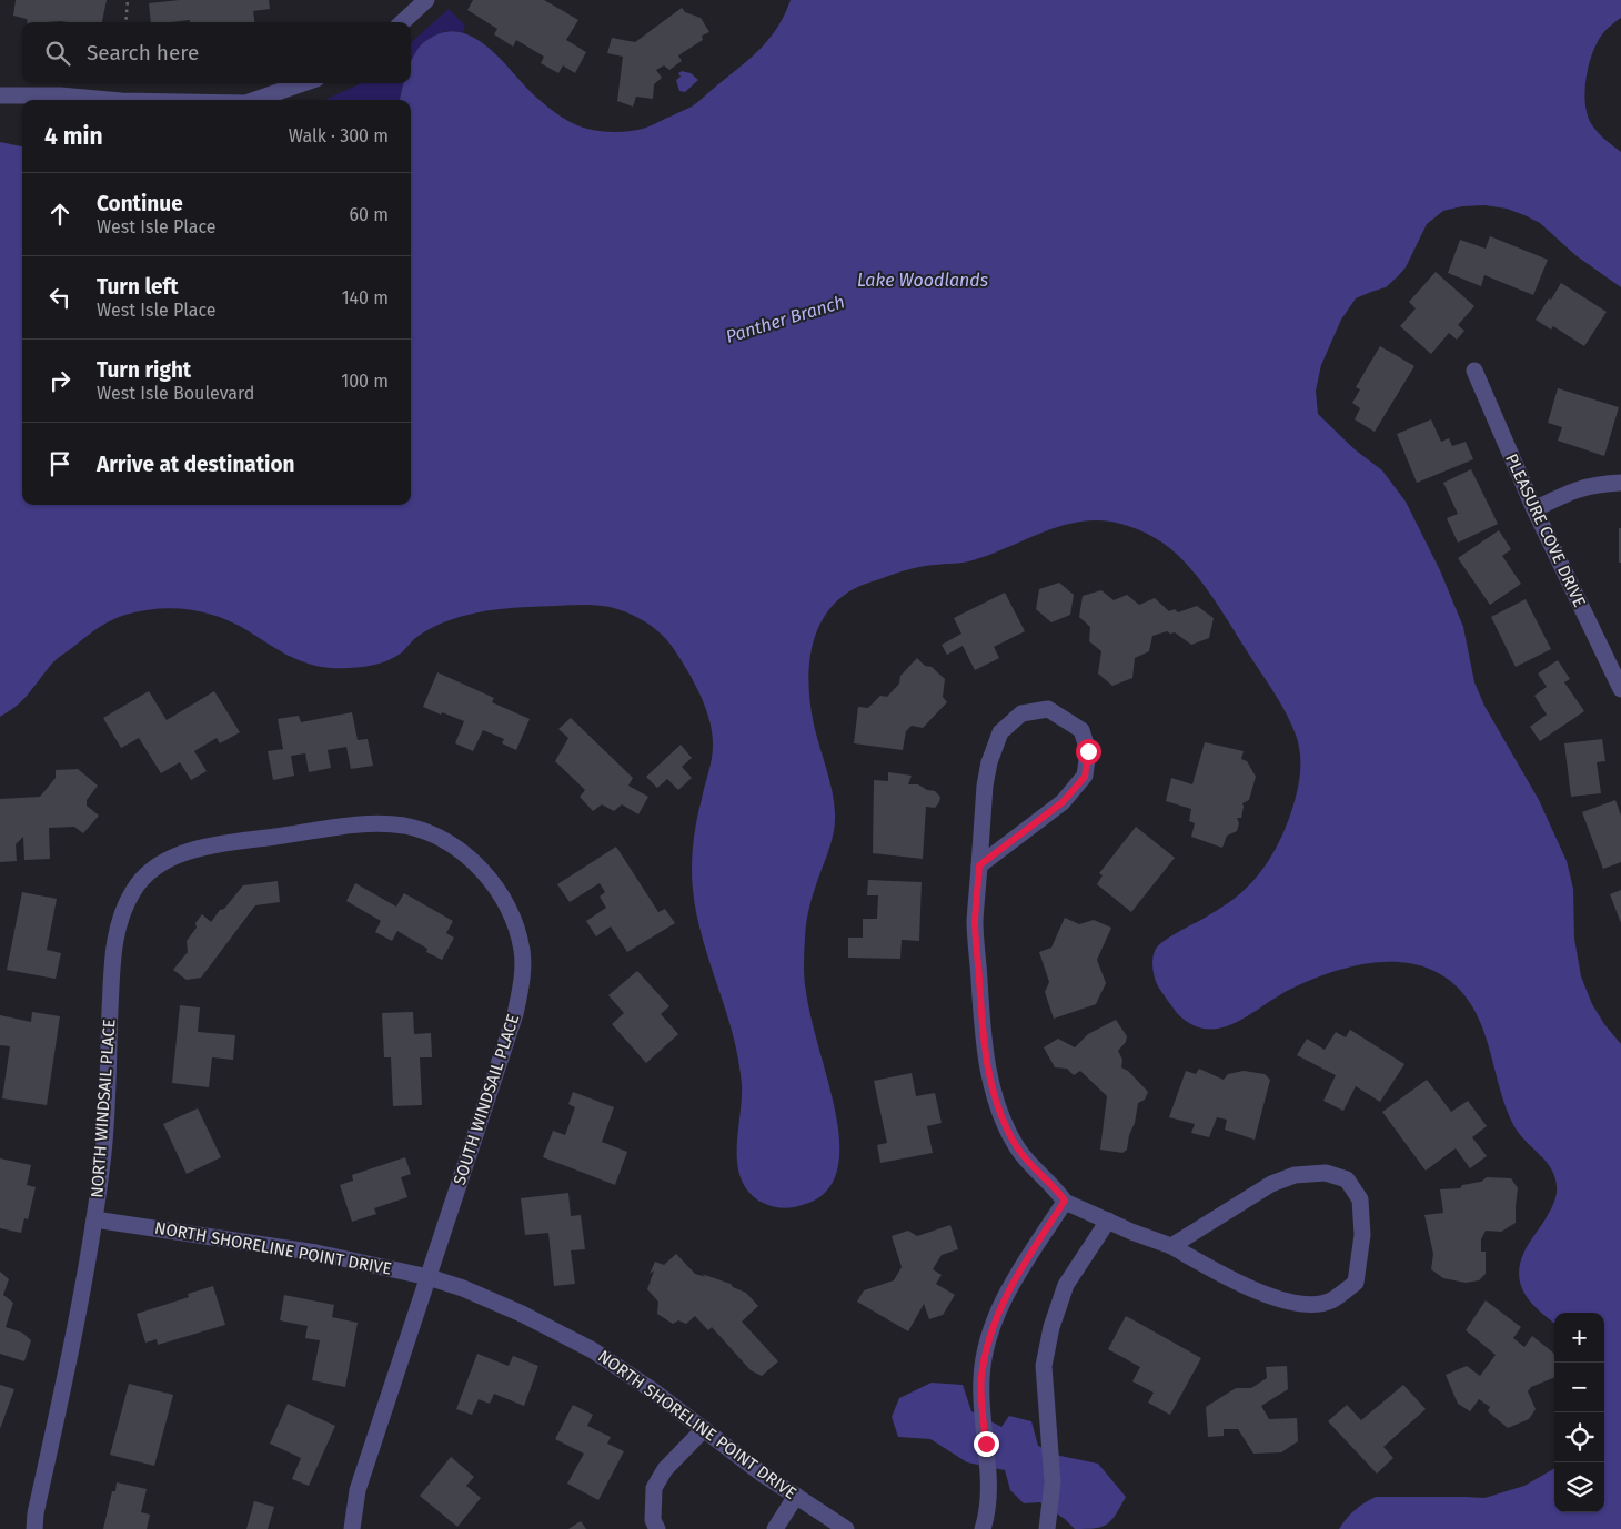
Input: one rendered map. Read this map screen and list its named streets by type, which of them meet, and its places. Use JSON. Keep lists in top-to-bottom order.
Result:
{
  "streets": {
    "street": [
      "PLEASURE COVE DRIVE",
      "SOUTH WINDSAIL PLACE",
      "NORTH WINDSAIL PLACE",
      "NORTH SHORELINE POINT DRIVE"
    ]
  },
  "crossings": [
    ["SOUTH WINDSAIL PLACE", "NORTH WINDSAIL PLACE"],
    ["SOUTH WINDSAIL PLACE", "NORTH SHORELINE POINT DRIVE"],
    ["NORTH WINDSAIL PLACE", "NORTH SHORELINE POINT DRIVE"]
  ],
  "water": ["Lake Woodlands", "Panther Branch"],
  "page": {
    "search": "Search here",
    "heading": ["4 min", "Walk · 300 m"],
    "list": [
      ["Continue", "West Isle Place", "60 m"],
      ["Turn left", "West Isle Place", "140 m"],
      ["Turn right", "West Isle Boulevard", "100 m"],
      "Arrive at destination"
    ],
    "map_buttons": ["+", "−"]
  }
}
